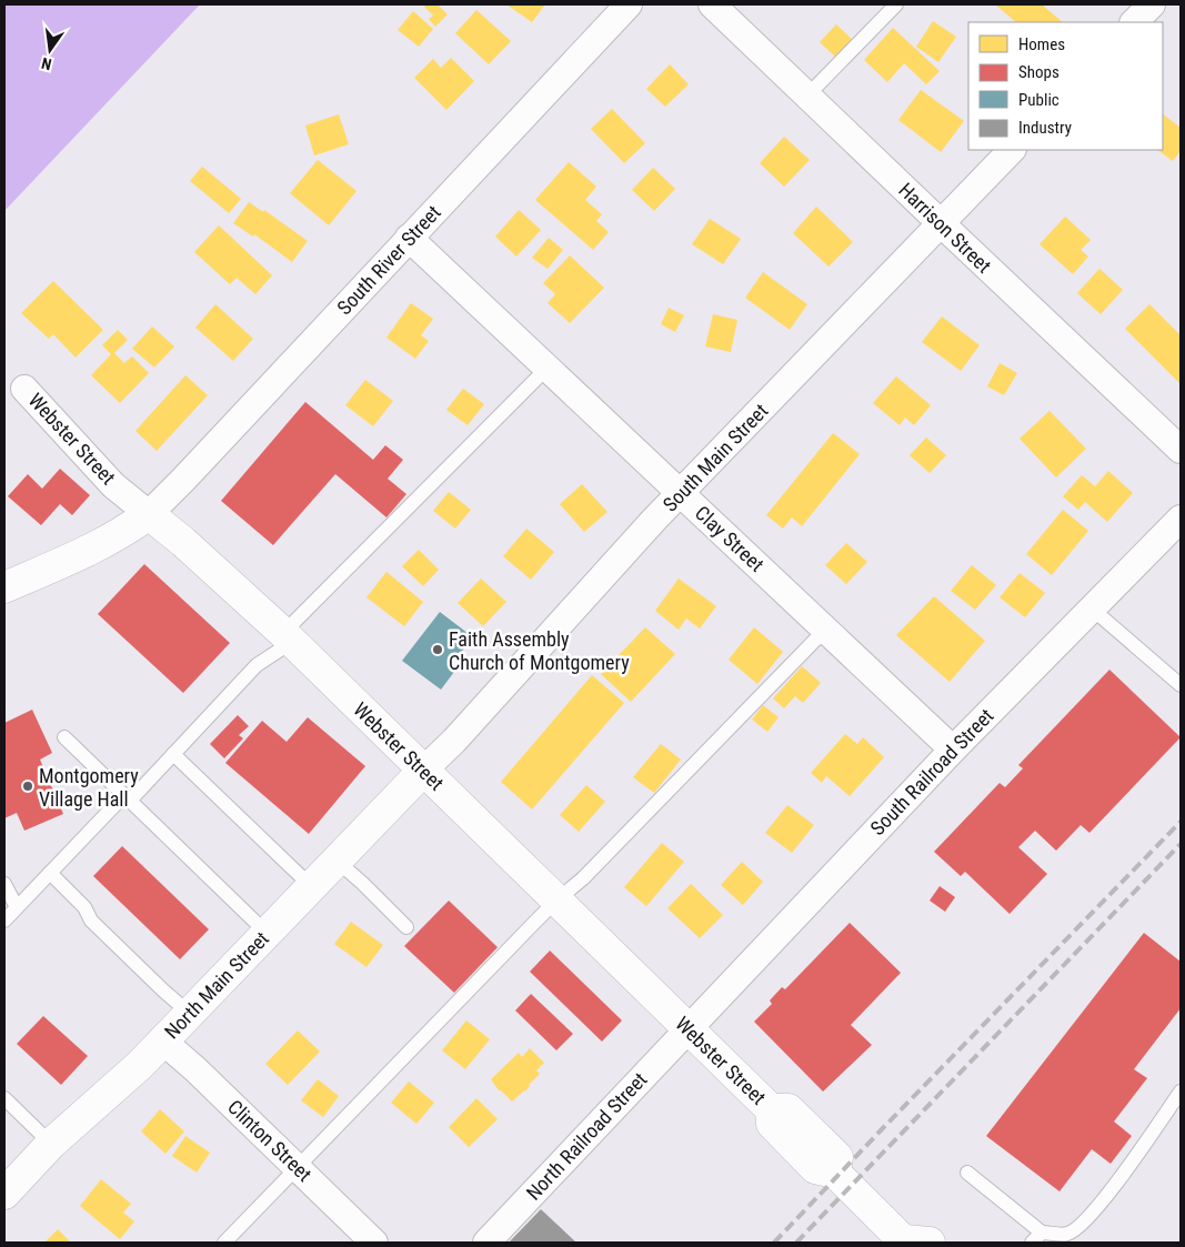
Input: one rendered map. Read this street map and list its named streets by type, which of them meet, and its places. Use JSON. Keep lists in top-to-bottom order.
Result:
{
  "streets": {
    "street": [
      "Harrison Street",
      "South River Street",
      "Webster Street",
      "South Main Street",
      "Clay Street",
      "South Railroad Street",
      "North Main Street",
      "North Railroad Street",
      "Clinton Street"
    ]
  },
  "crossings": [
    ["Harrison Street", "South Main Street"],
    ["South River Street", "Webster Street"],
    ["South River Street", "Clay Street"],
    ["Webster Street", "South Main Street"],
    ["Webster Street", "South Railroad Street"],
    ["Webster Street", "North Main Street"],
    ["Webster Street", "North Railroad Street"],
    ["South Main Street", "Clay Street"],
    ["South Main Street", "North Main Street"],
    ["Clay Street", "South Railroad Street"],
    ["South Railroad Street", "North Railroad Street"],
    ["North Main Street", "Clinton Street"]
  ],
  "places": ["Faith Assembly Church of Montgomery", "Montgomery Village Hall"],
  "legend": [
    "Homes",
    "Shops",
    "Public",
    "Industry"
  ],
  "north": "bottom"
}
